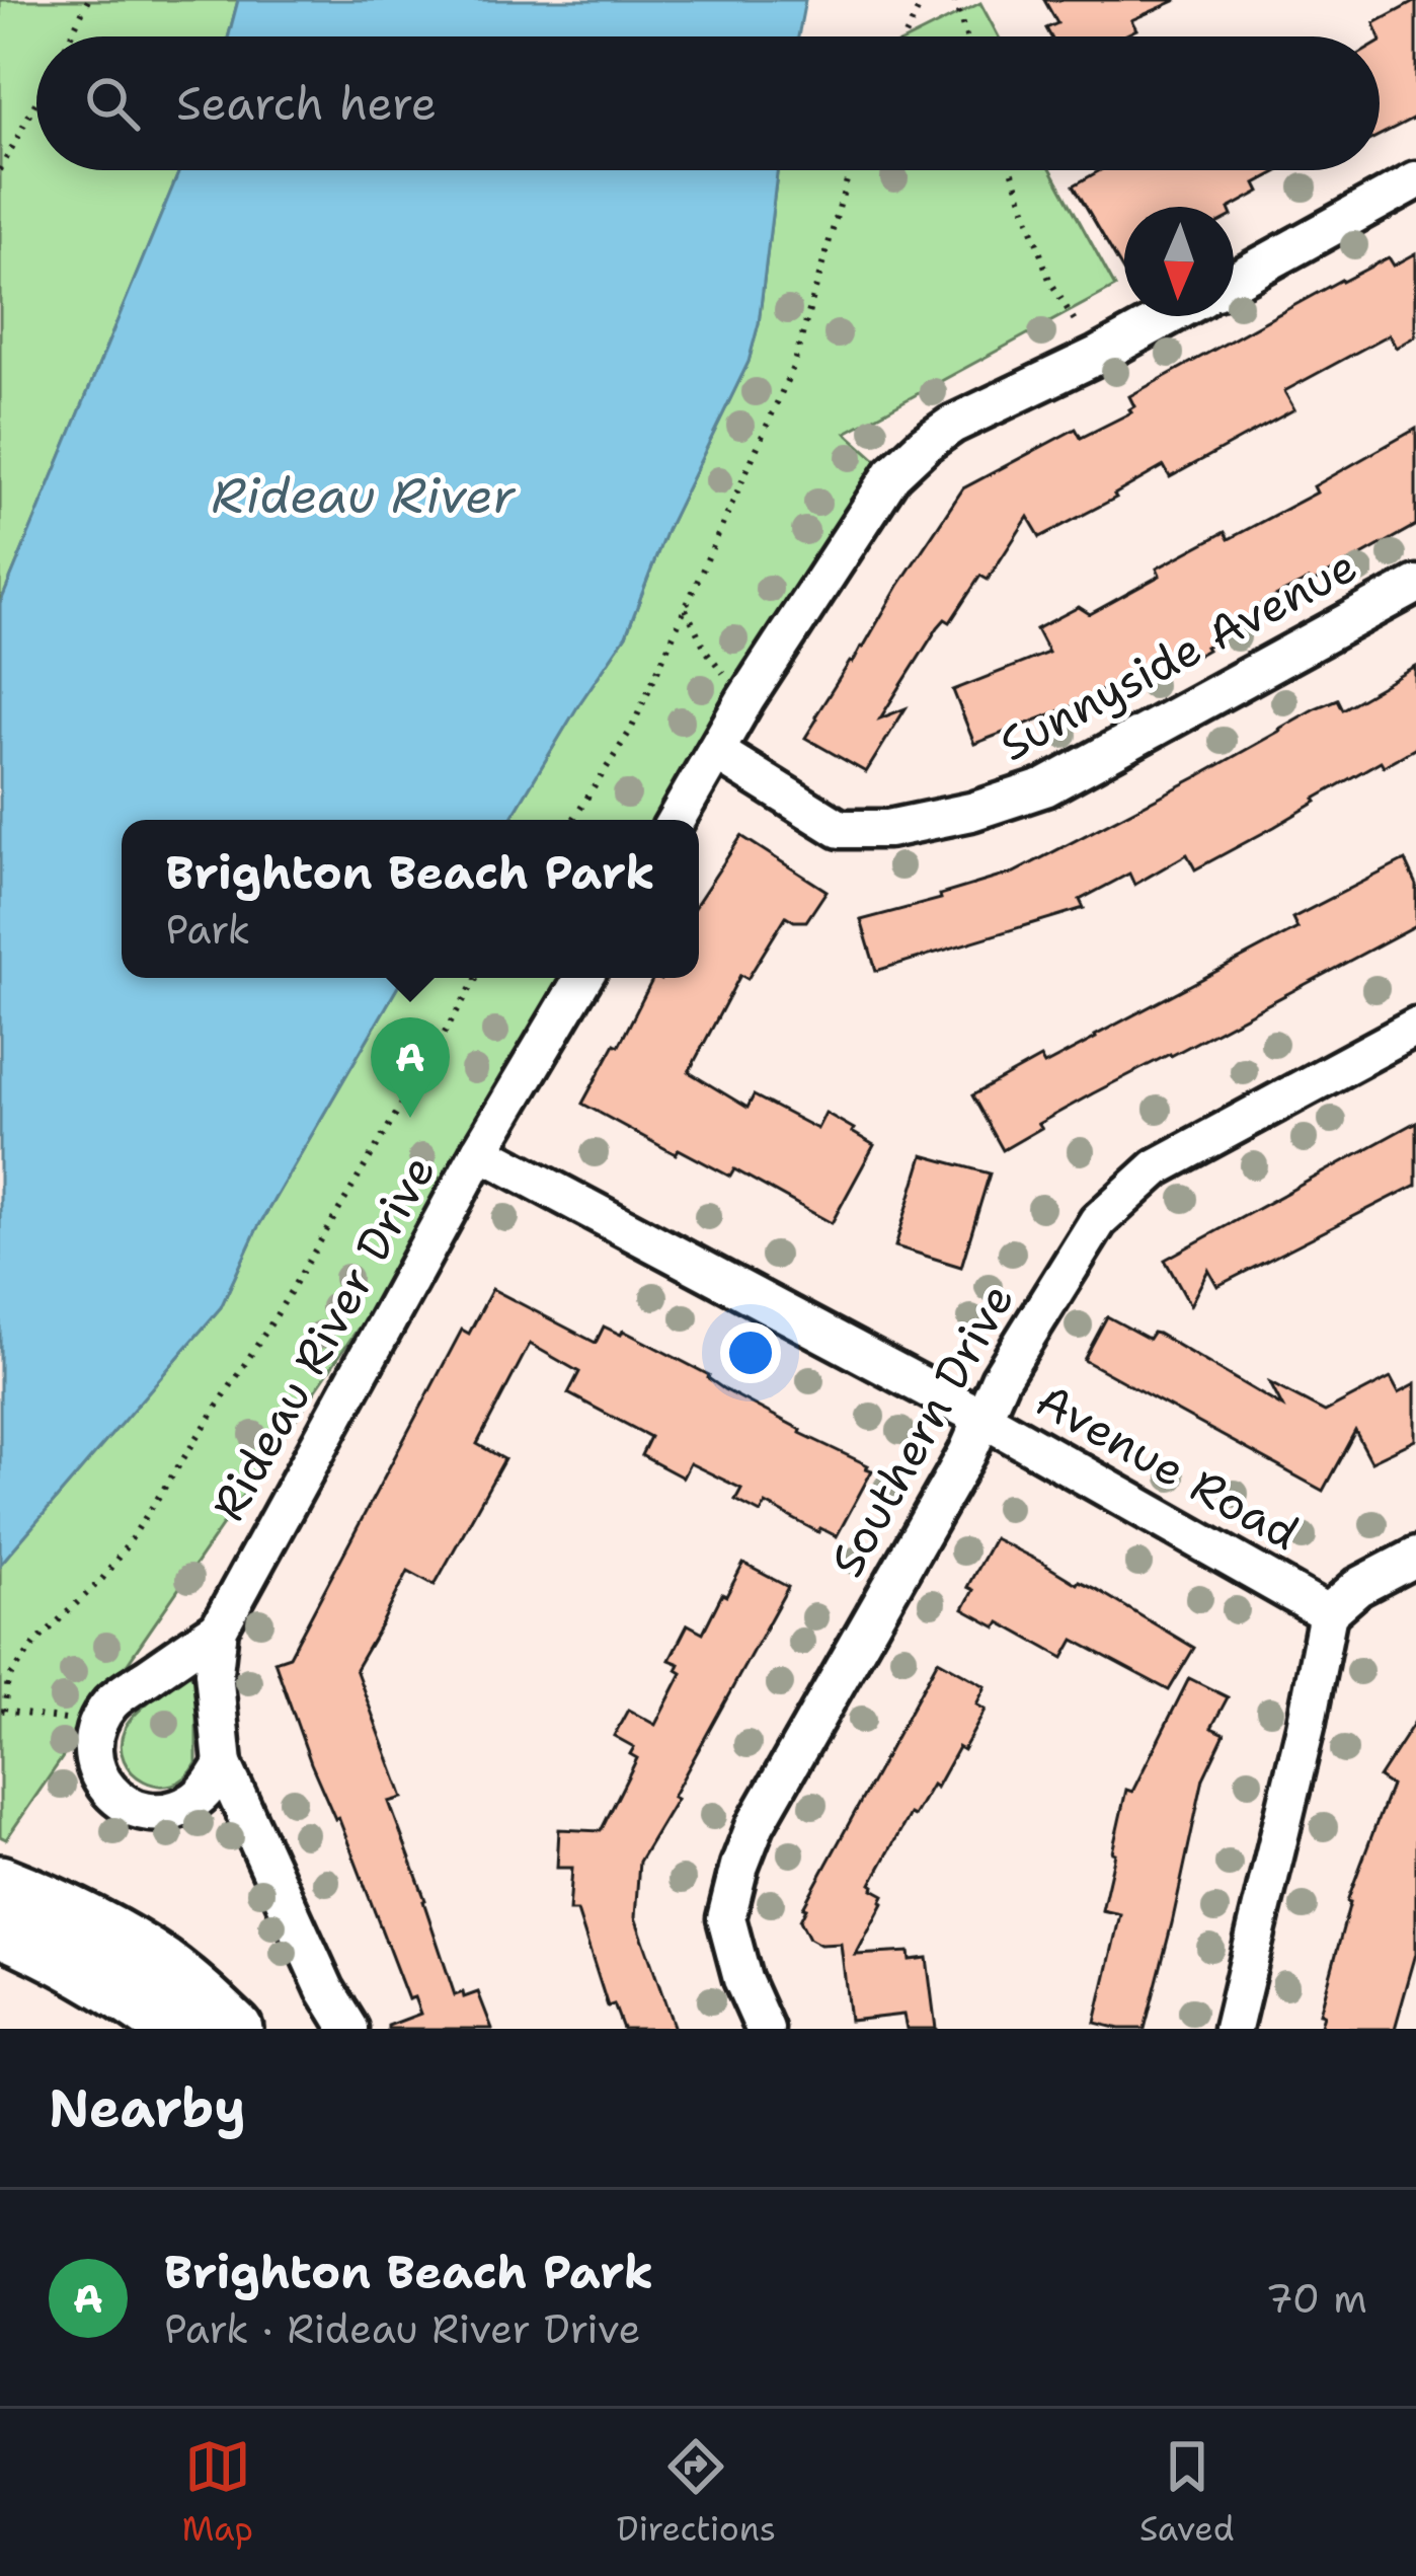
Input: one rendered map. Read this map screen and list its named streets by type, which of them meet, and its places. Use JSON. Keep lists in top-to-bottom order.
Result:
{
  "streets": {
    "street": [
      "Sunnyside Avenue",
      "Rideau River Drive",
      "Southern Drive",
      "Avenue Road"
    ]
  },
  "crossings": [
    ["Rideau River Drive", "Avenue Road"],
    ["Southern Drive", "Avenue Road"]
  ],
  "water": ["Rideau River"],
  "north": "bottom",
  "page": {
    "search": "Search here",
    "popup": ["Brighton Beach Park", "Park"],
    "pins": "A",
    "heading": "Nearby",
    "list": [
      {
        "mark": "A",
        "name": "Brighton Beach Park",
        "note": "Park · Rideau River Drive",
        "value": "70 m"
      }
    ],
    "nav": ["Map", "Directions", "Saved"]
  }
}
